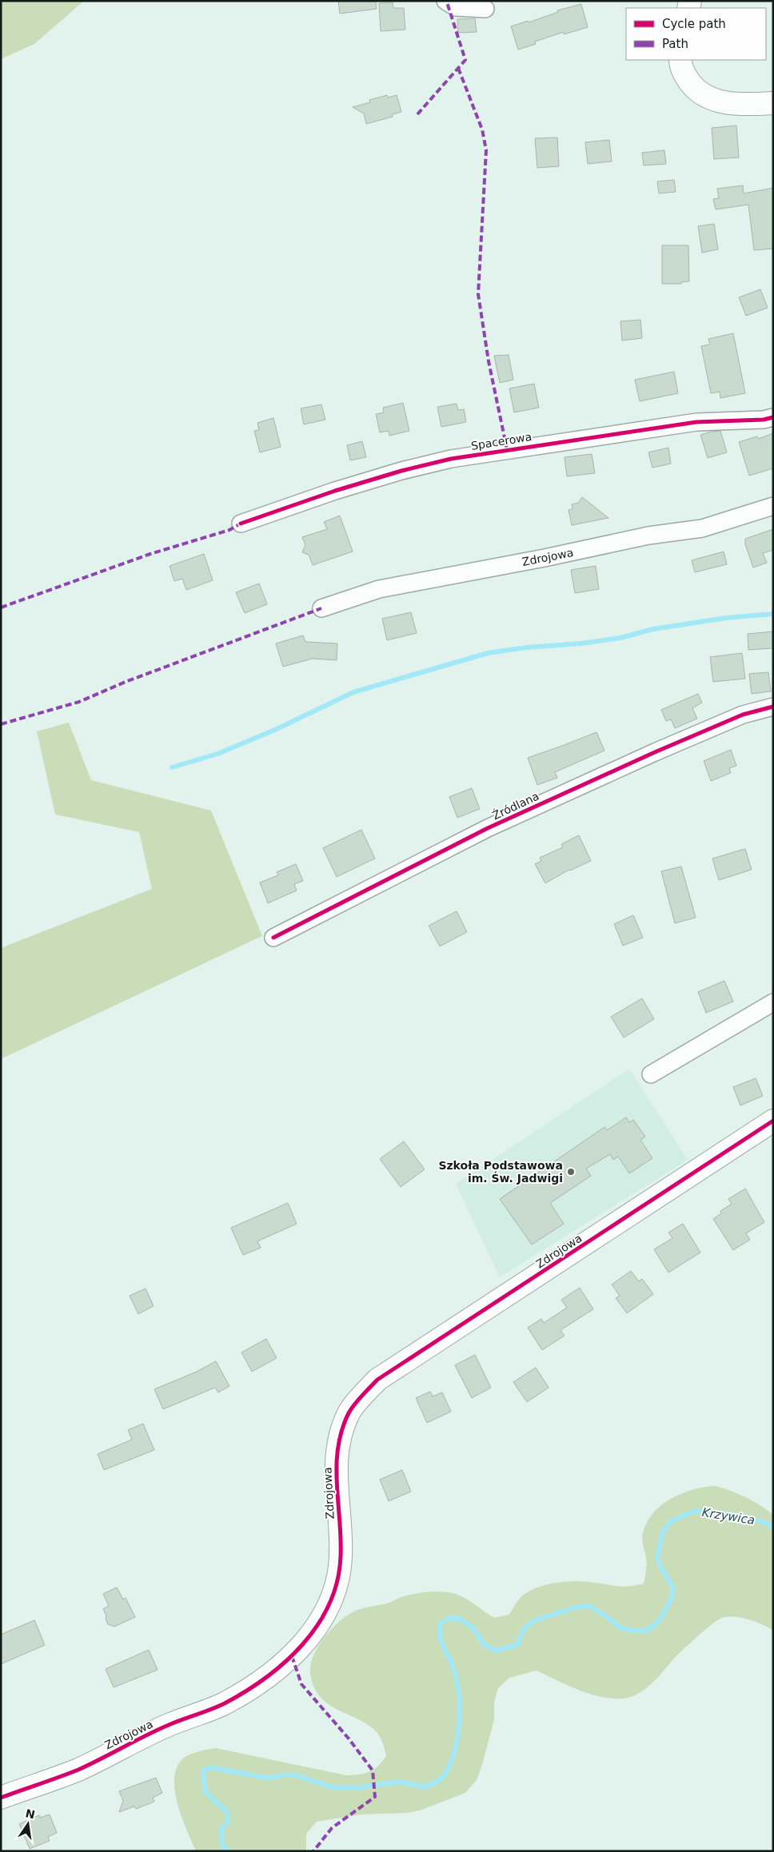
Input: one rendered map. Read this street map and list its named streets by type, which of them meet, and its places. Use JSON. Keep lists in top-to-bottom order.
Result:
{
  "streets": {
    "street": ["Spacerowa", "Zdrojowa", "Źródlana"]
  },
  "water": ["Krzywica"],
  "places": ["Szkoła Podstawowa im. Św. Jadwigi"],
  "legend": ["Cycle path", "Path"],
  "north": "top"
}
